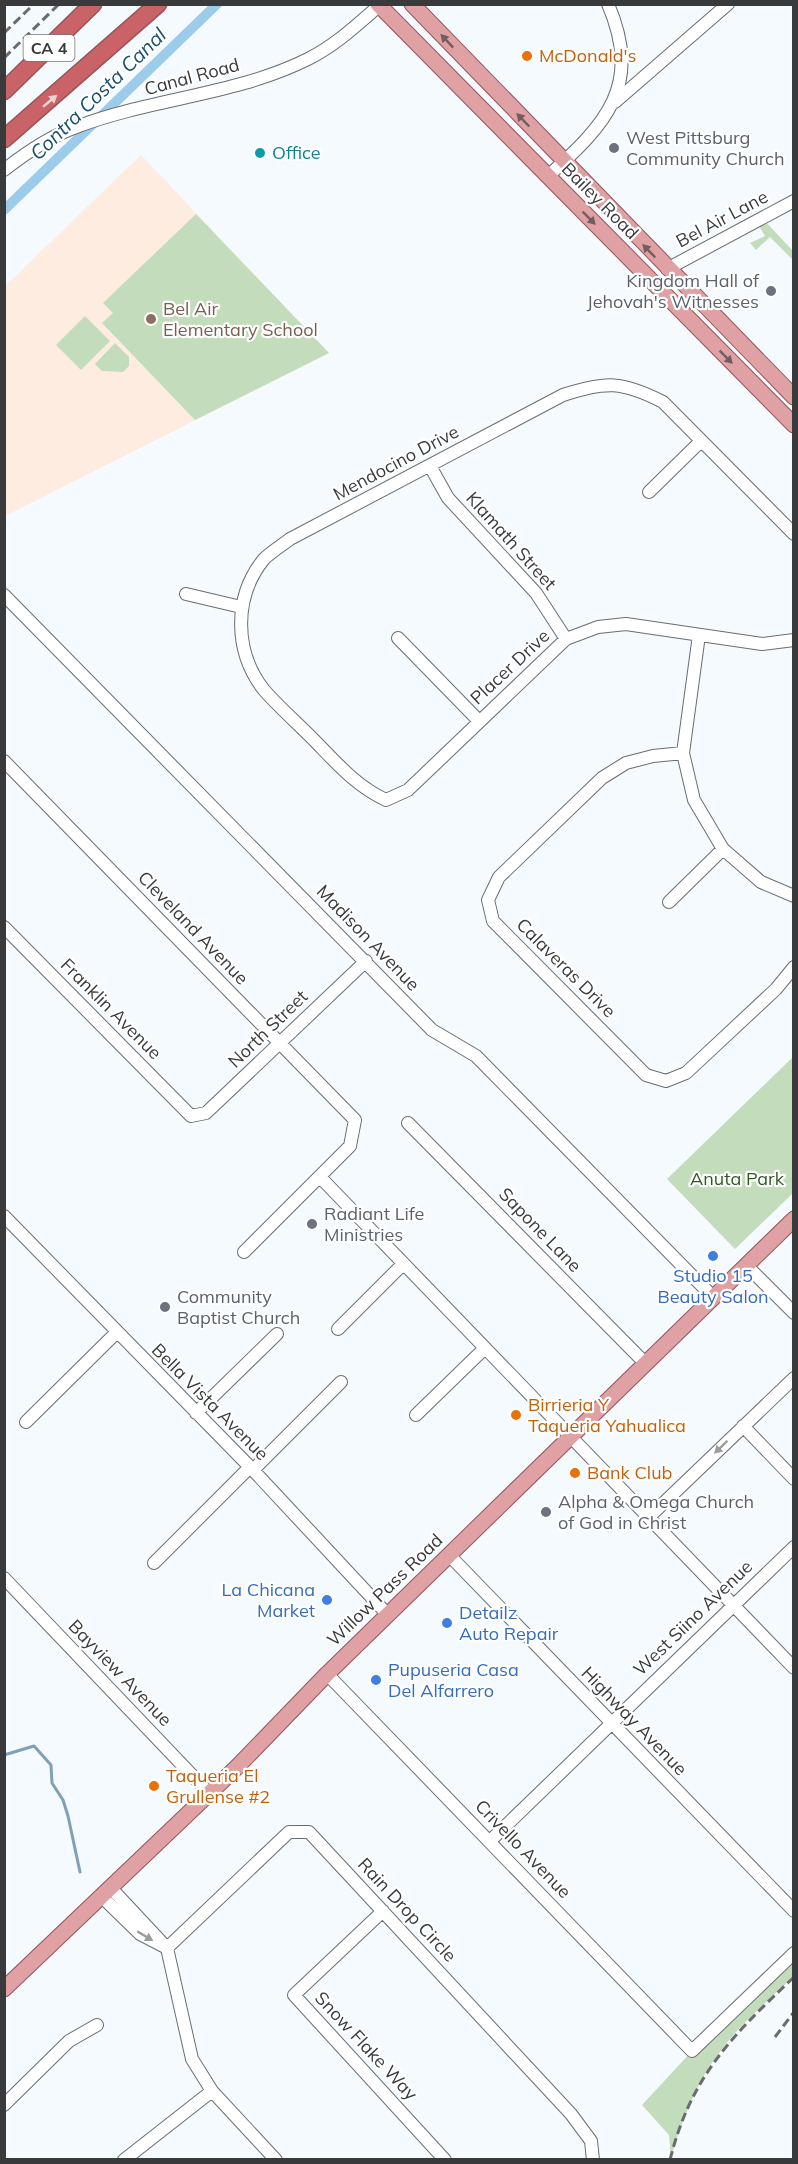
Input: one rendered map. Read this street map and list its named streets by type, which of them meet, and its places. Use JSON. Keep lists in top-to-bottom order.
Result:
{
  "streets": {
    "highway": ["CA 4"],
    "main road": ["Bailey Road", "Willow Pass Road"],
    "street": [
      "Canal Road",
      "Bel Air Lane",
      "Mendocino Drive",
      "Klamath Street",
      "Placer Drive",
      "Cleveland Avenue",
      "Madison Avenue",
      "Calaveras Drive",
      "Franklin Avenue",
      "North Street",
      "Sapone Lane",
      "Bella Vista Avenue",
      "West Siino Avenue",
      "Bayview Avenue",
      "Highway Avenue",
      "Crivello Avenue",
      "Rain Drop Circle",
      "Snow Flake Way"
    ]
  },
  "crossings": [
    ["Canal Road", "Bailey Road"],
    ["Bailey Road", "Bel Air Lane"],
    ["Mendocino Drive", "Klamath Street"],
    ["Mendocino Drive", "Placer Drive"],
    ["Klamath Street", "Placer Drive"],
    ["Cleveland Avenue", "North Street"],
    ["Madison Avenue", "North Street"],
    ["Madison Avenue", "Willow Pass Road"],
    ["Franklin Avenue", "North Street"],
    ["Sapone Lane", "Willow Pass Road"],
    ["Bella Vista Avenue", "Willow Pass Road"],
    ["Willow Pass Road", "Bayview Avenue"],
    ["Willow Pass Road", "Highway Avenue"],
    ["Willow Pass Road", "Crivello Avenue"],
    ["West Siino Avenue", "Highway Avenue"],
    ["West Siino Avenue", "Crivello Avenue"],
    ["Rain Drop Circle", "Snow Flake Way"]
  ],
  "water": ["Contra Costa Canal"],
  "parks": ["Anuta Park"],
  "places": [
    "McDonald's",
    "West Pittsburg Community Church",
    "Office",
    "Kingdom Hall of Jehovah's Witnesses",
    "Bel Air Elementary School",
    "Radiant Life Ministries",
    "Studio 15 Beauty Salon",
    "Community Baptist Church",
    "Birrieria Y Taqueria Yahualica",
    "Bank Club",
    "Alpha & Omega Church of God in Christ",
    "La Chicana Market",
    "Detailz Auto Repair",
    "Pupuseria Casa Del Alfarrero",
    "Taqueria El Grullense #2"
  ]
}
